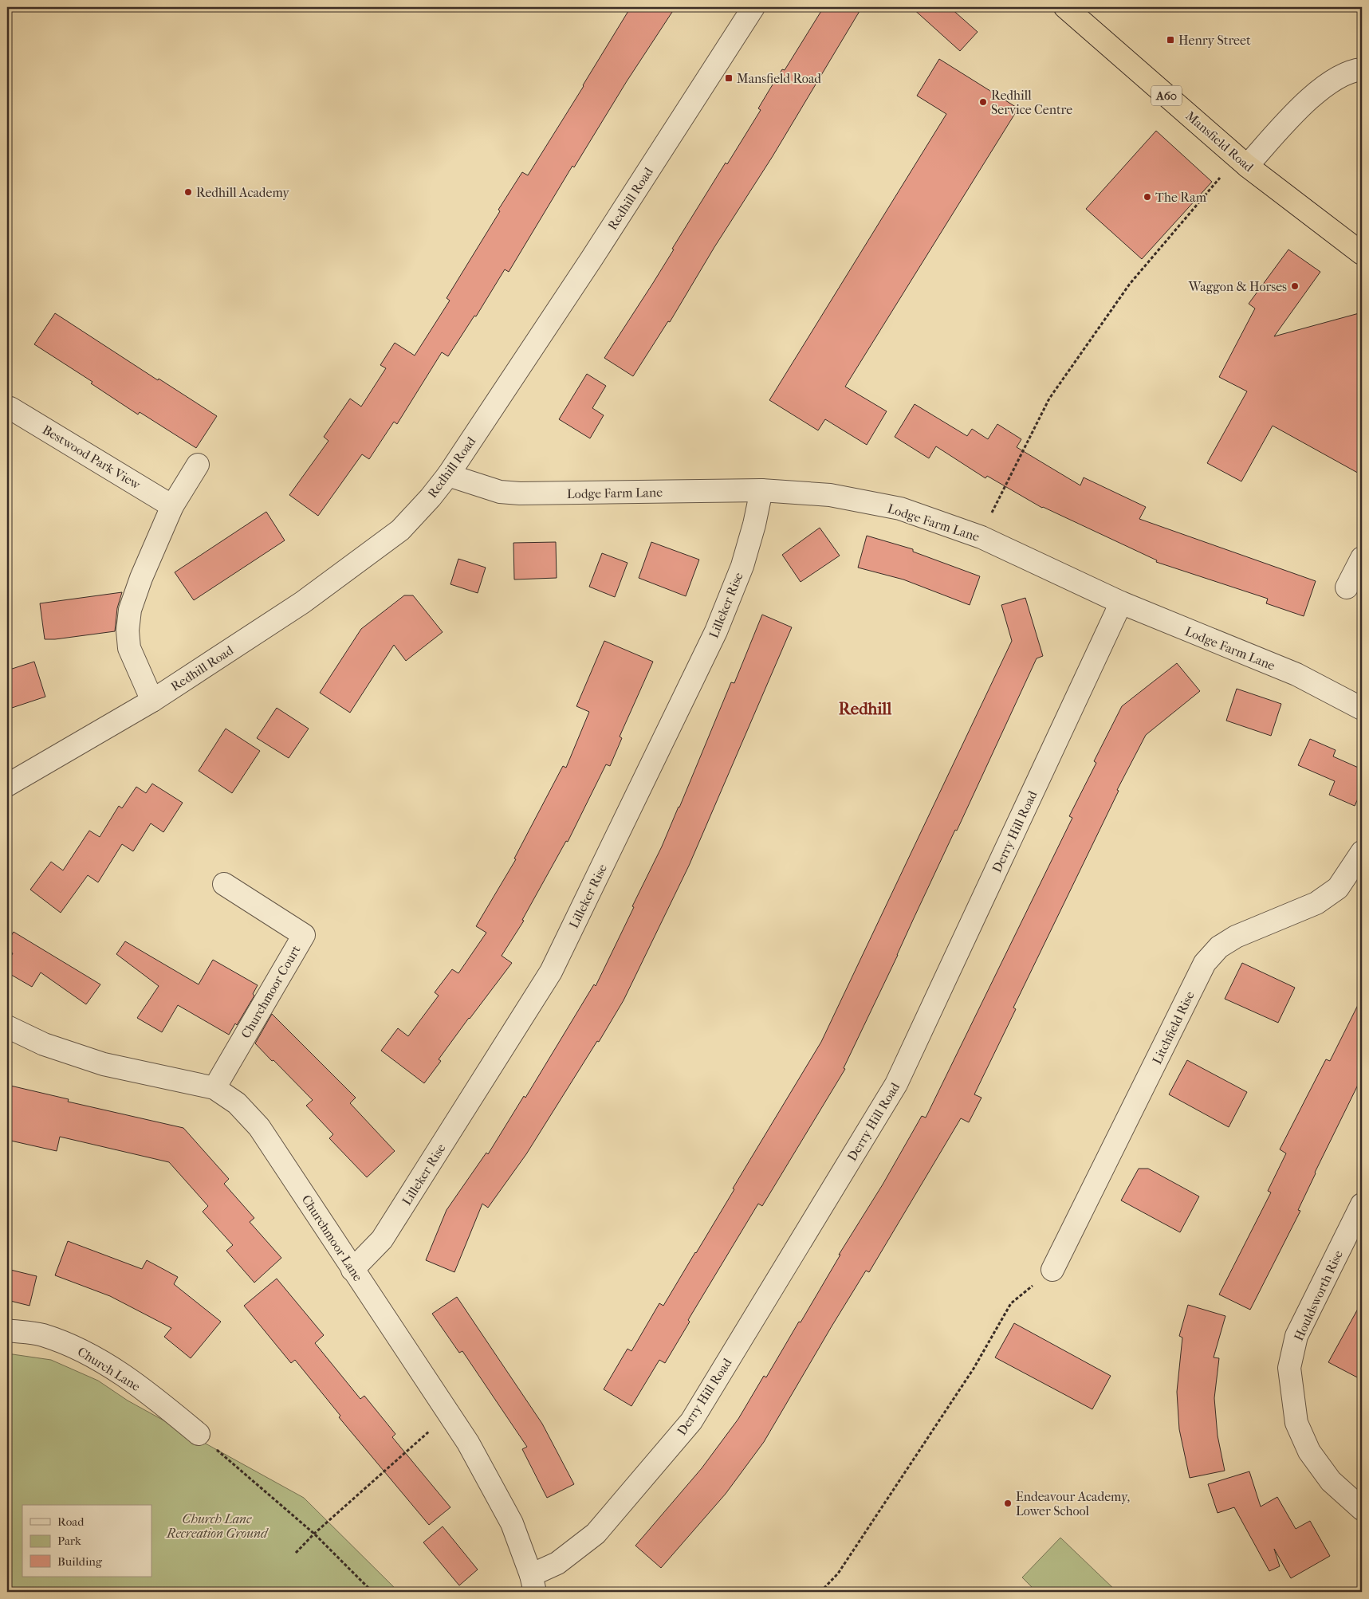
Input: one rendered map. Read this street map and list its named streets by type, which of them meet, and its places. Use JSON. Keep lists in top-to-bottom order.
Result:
{
  "streets": {
    "highway": ["A60", "Mansfield Road"],
    "street": [
      "Redhill Road",
      "Bestwood Park View",
      "Lodge Farm Lane",
      "Lilleker Rise",
      "Derry Hill Road",
      "Churchmoor Court",
      "Litchfield Rise",
      "Churchmoor Lane",
      "Houldsworth Rise",
      "Church Lane"
    ]
  },
  "crossings": [
    ["Redhill Road", "Lodge Farm Lane"],
    ["Lodge Farm Lane", "Lilleker Rise"],
    ["Lodge Farm Lane", "Derry Hill Road"],
    ["Lilleker Rise", "Churchmoor Lane"],
    ["Derry Hill Road", "Churchmoor Lane"],
    ["Churchmoor Court", "Churchmoor Lane"]
  ],
  "districts": ["Redhill"],
  "parks": ["Church Lane Recreation Ground"],
  "places": {
    "transit": ["Henry Street", "Mansfield Road"],
    "other": [
      "Redhill Service Centre",
      "Redhill Academy",
      "The Ram",
      "Waggon & Horses",
      "Endeavour Academy, Lower School"
    ]
  },
  "legend": ["Road", "Park", "Building"]
}
